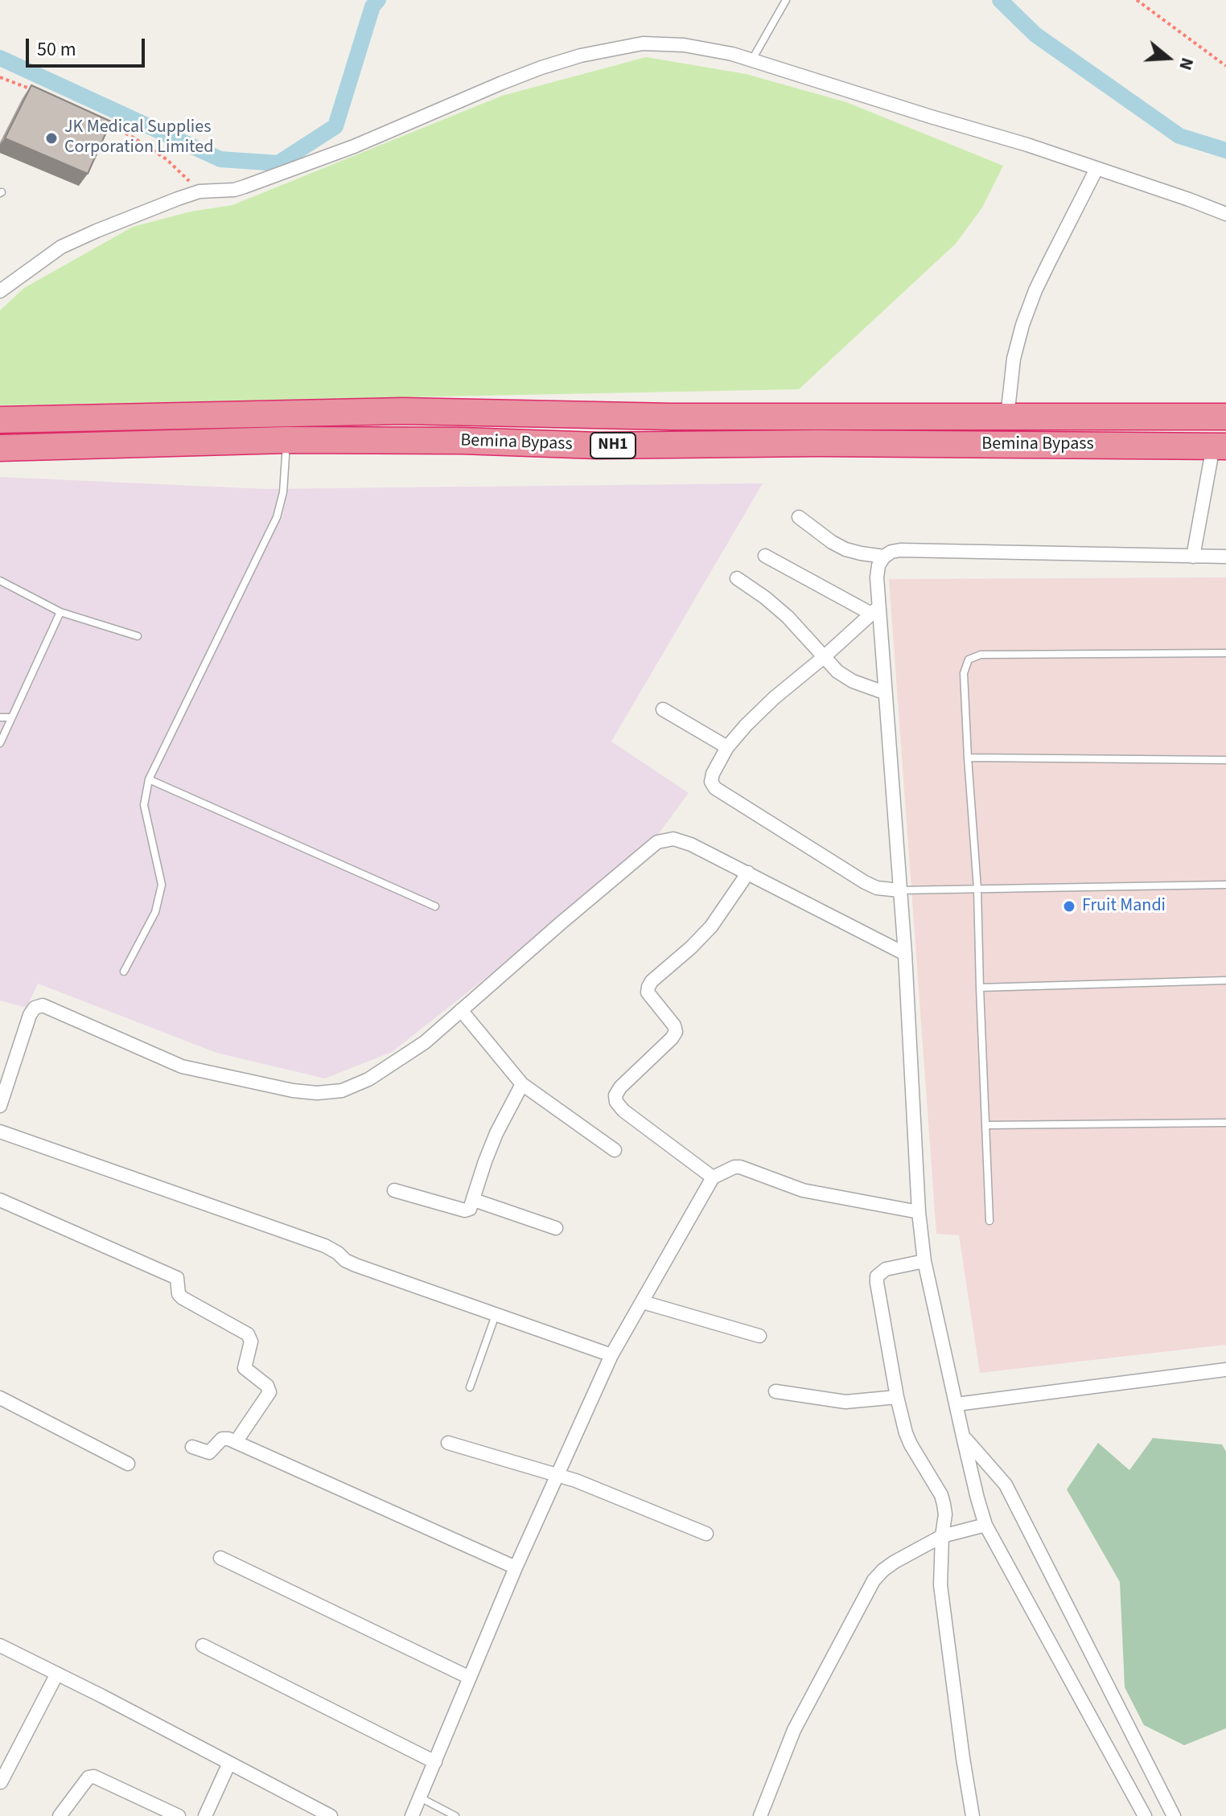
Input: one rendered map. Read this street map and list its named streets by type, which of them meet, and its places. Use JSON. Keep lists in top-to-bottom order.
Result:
{
  "streets": {
    "highway": ["Bemina Bypass", "NH1"]
  },
  "places": ["JK Medical Supplies Corporation Limited", "Fruit Mandi"],
  "scale_bar": "50 m",
  "north": "right"
}
